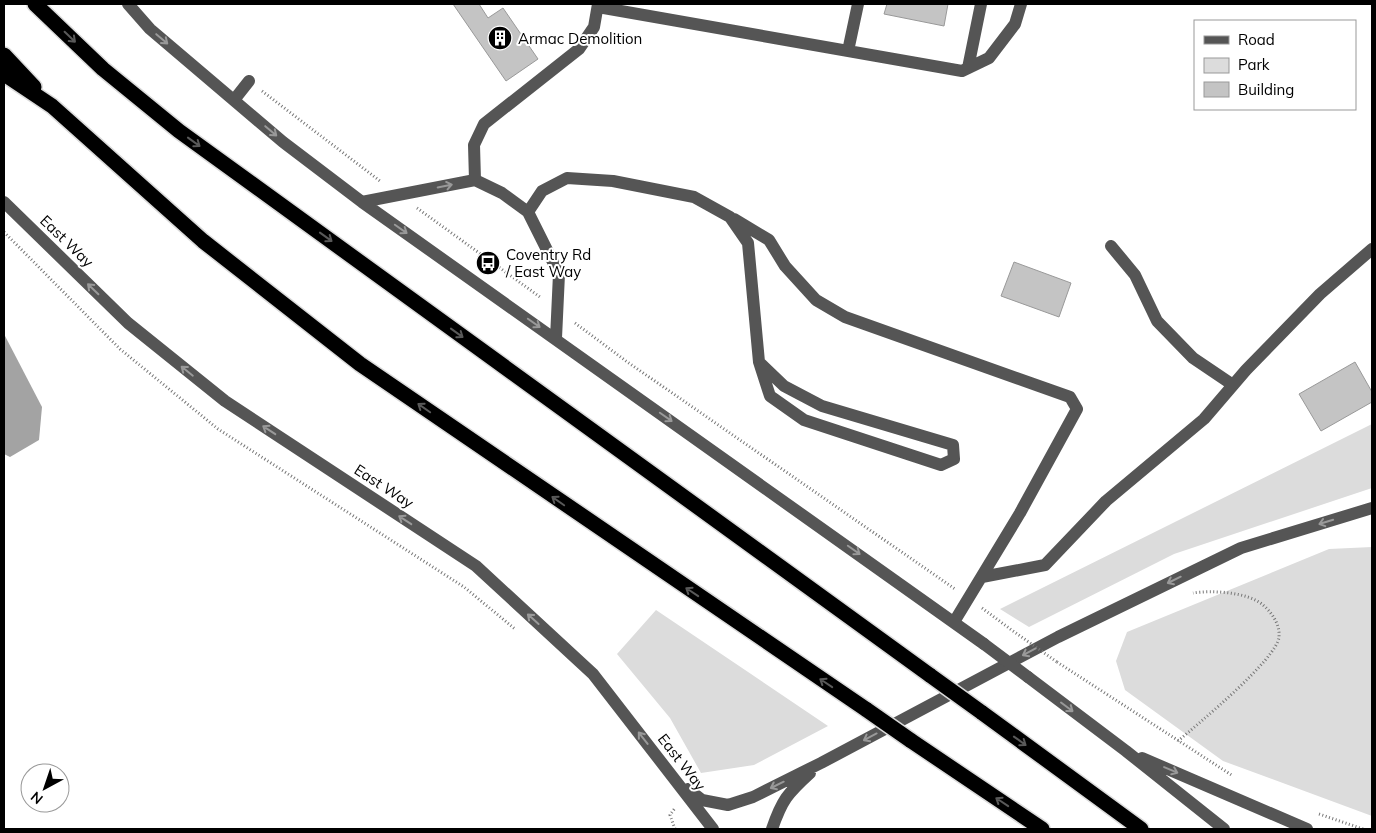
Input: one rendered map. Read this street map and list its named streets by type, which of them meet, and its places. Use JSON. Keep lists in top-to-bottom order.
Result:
{
  "streets": {
    "street": ["East Way"]
  },
  "one_way": ["East Way"],
  "places": {
    "building": ["Armac Demolition"],
    "bus stop": ["Coventry Rd / East Way"]
  },
  "legend": ["Road", "Park", "Building"],
  "north": "bottom left"
}
